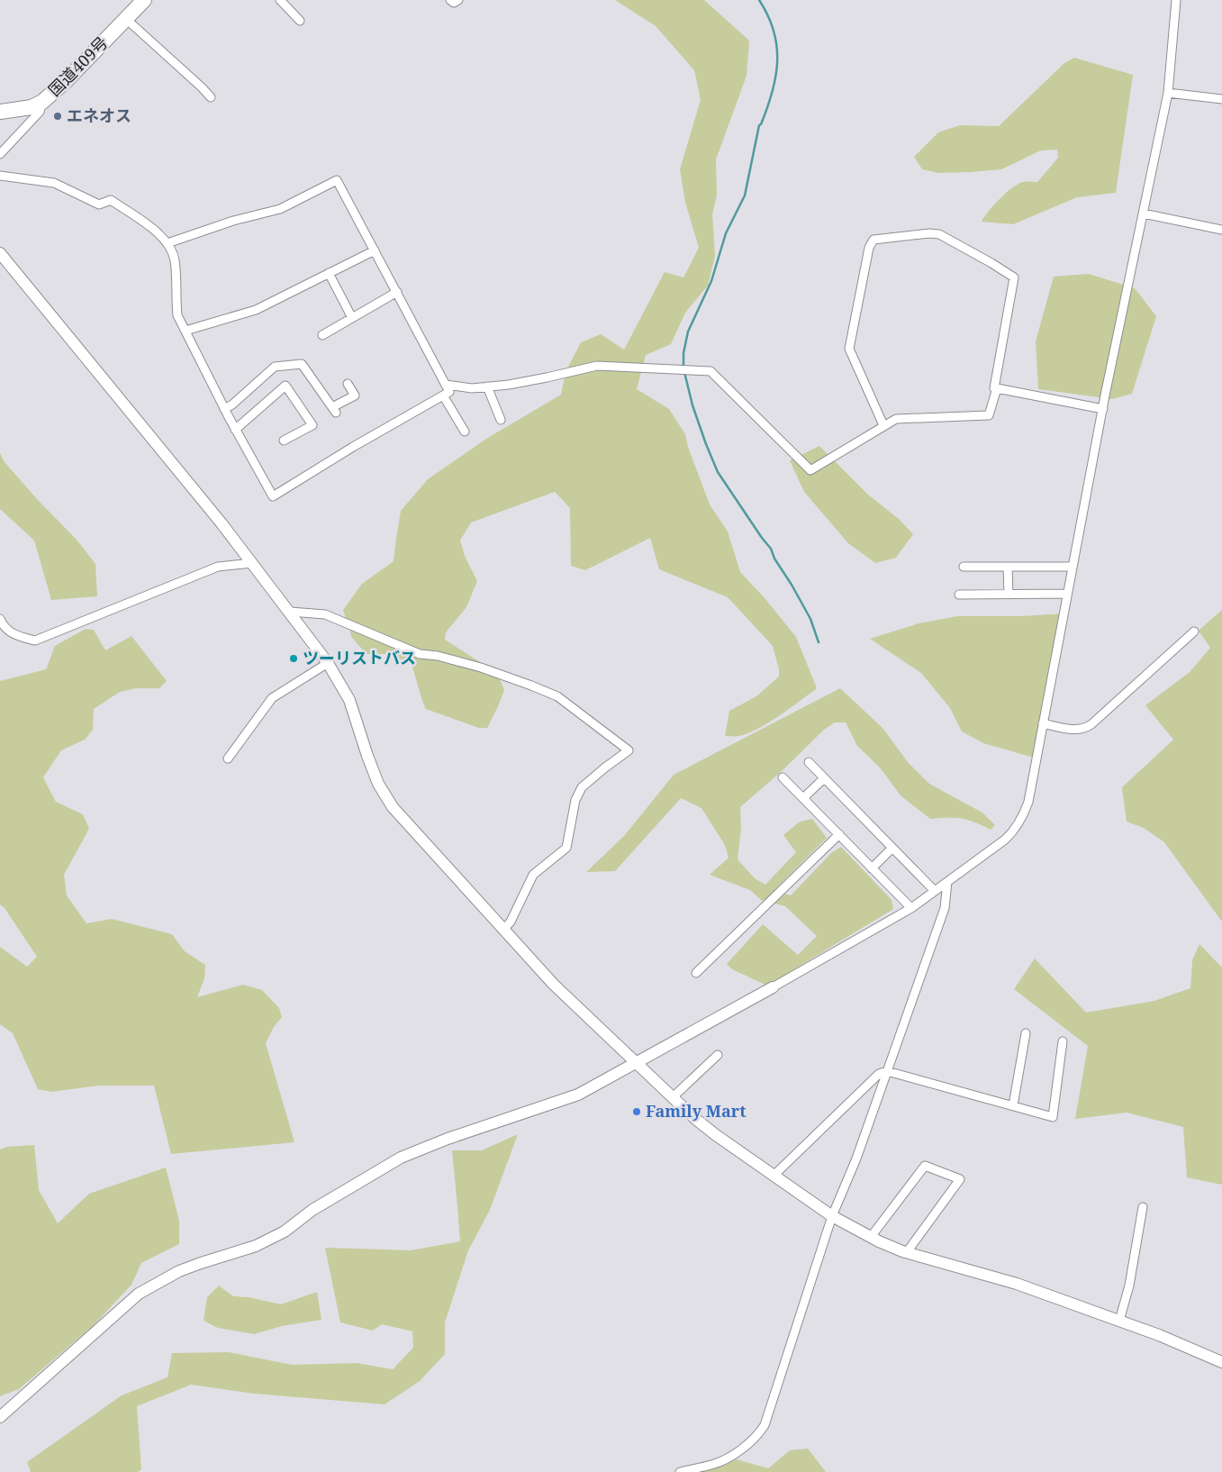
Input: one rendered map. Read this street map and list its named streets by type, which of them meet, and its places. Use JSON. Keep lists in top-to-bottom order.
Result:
{
  "streets": {
    "highway": ["国道409号"]
  },
  "places": ["エネオス", "ツーリストバス", "Family Mart"]
}
